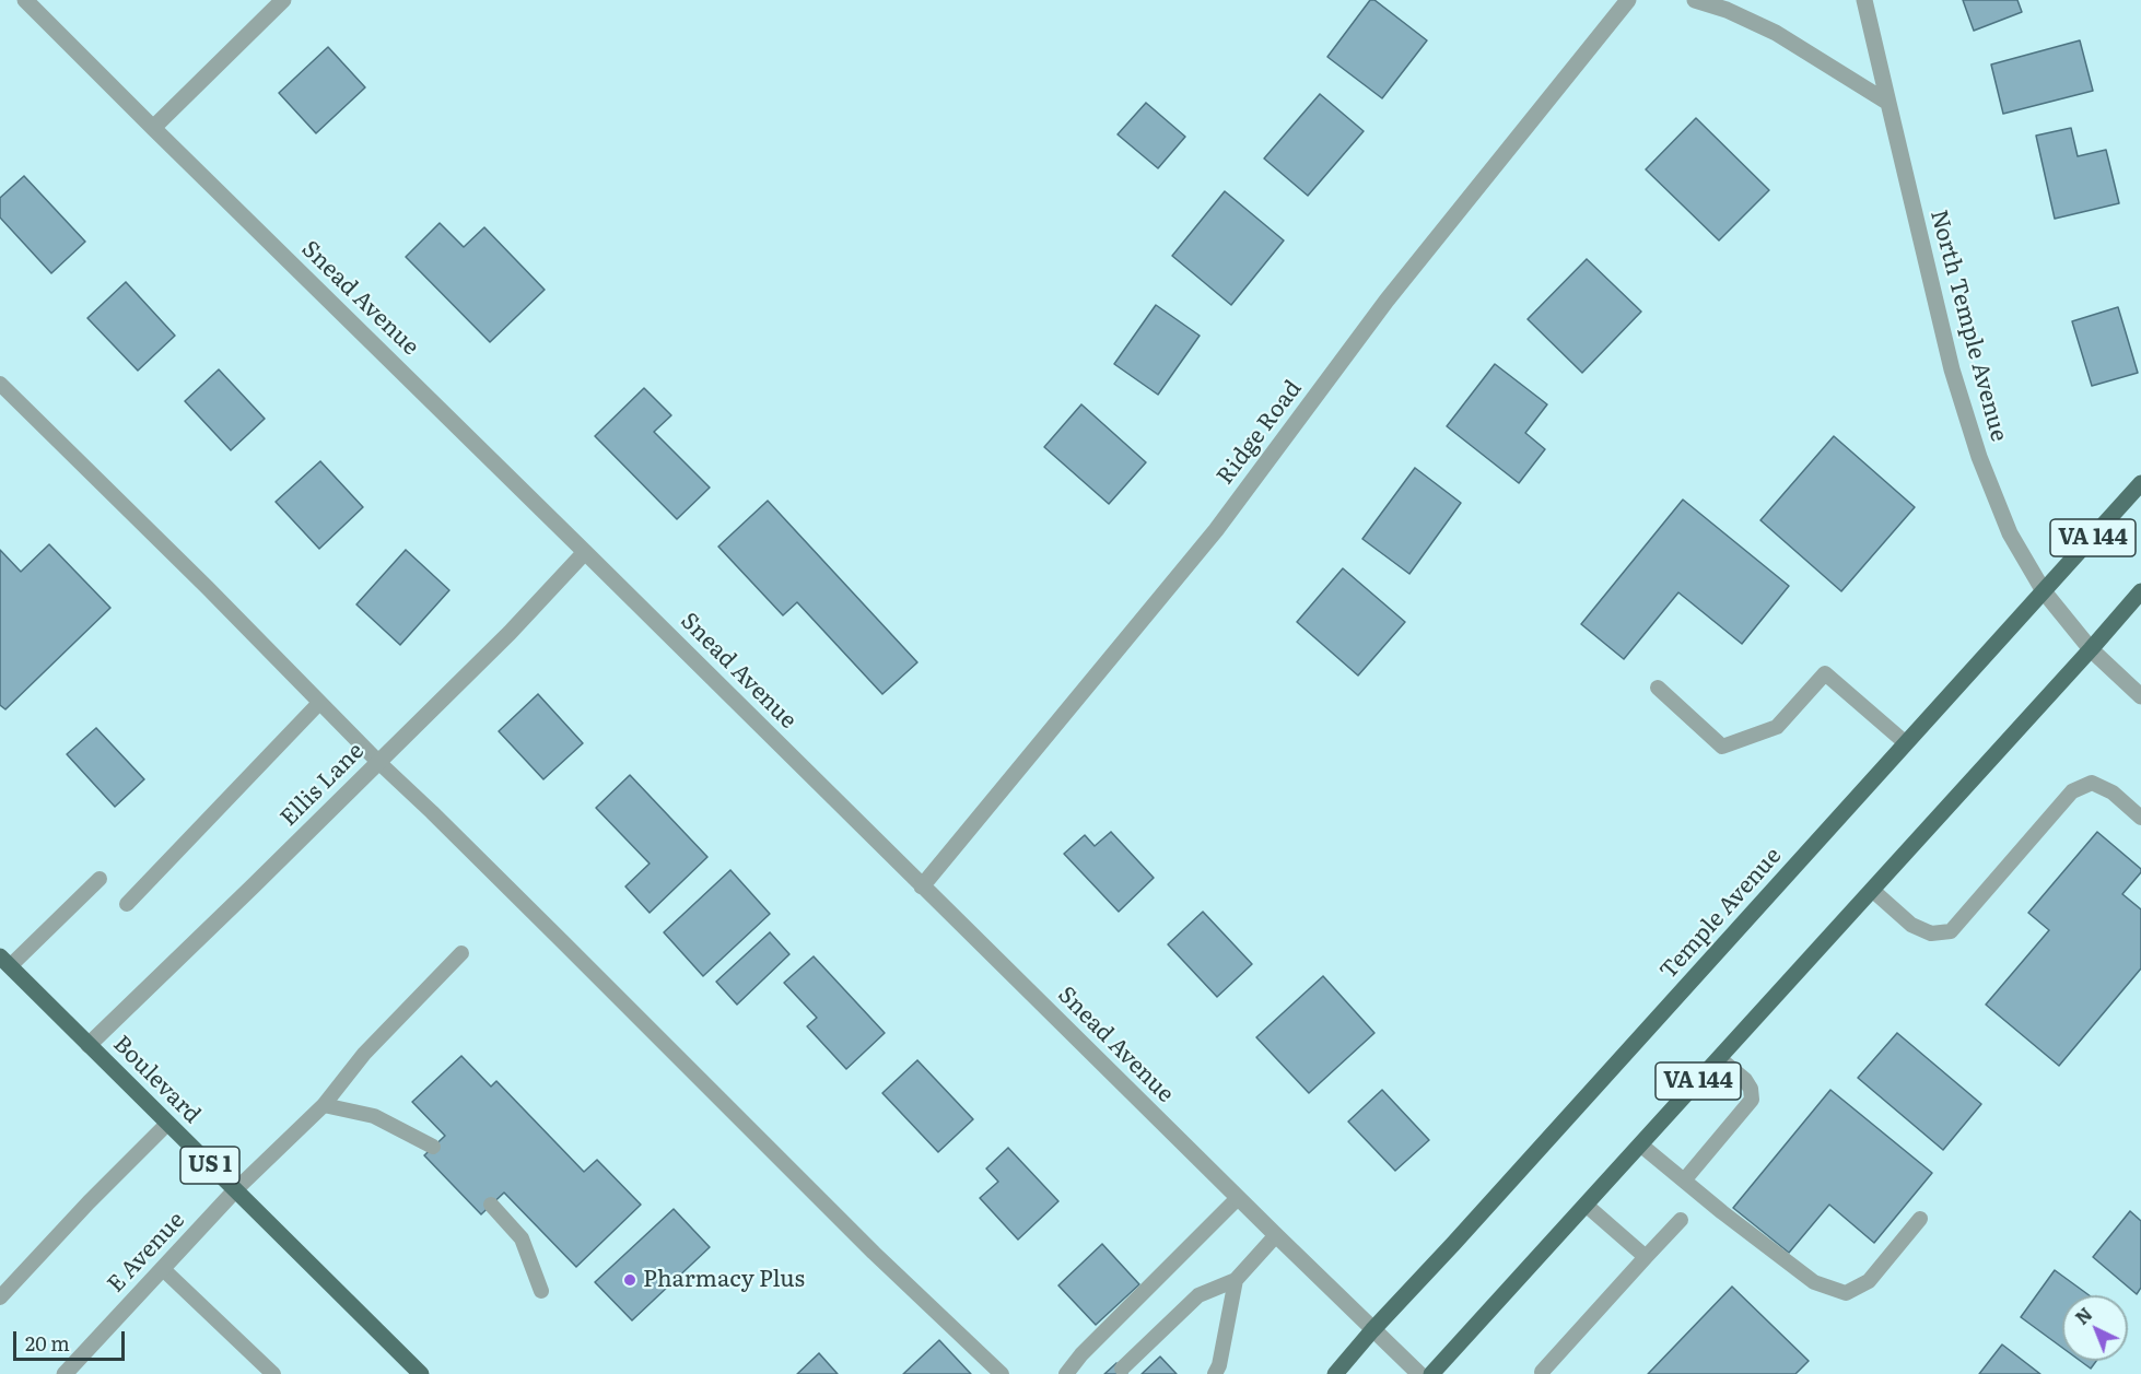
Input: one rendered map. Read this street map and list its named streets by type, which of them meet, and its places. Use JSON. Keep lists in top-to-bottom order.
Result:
{
  "streets": {
    "main road": [
      "VA 144",
      "Temple Avenue",
      "Boulevard",
      "US 1"
    ],
    "street": [
      "Snead Avenue",
      "North Temple Avenue",
      "Ridge Road",
      "Ellis Lane",
      "E Avenue"
    ]
  },
  "crossings": [
    ["Snead Avenue", "Ridge Road"],
    ["Snead Avenue", "Ellis Lane"],
    ["Snead Avenue", "Temple Avenue"],
    ["North Temple Avenue", "VA 144"],
    ["North Temple Avenue", "Temple Avenue"],
    ["Ellis Lane", "Boulevard"],
    ["Boulevard", "E Avenue"]
  ],
  "places": ["Pharmacy Plus"],
  "scale_bar": "20 m",
  "north": "top left"
}
